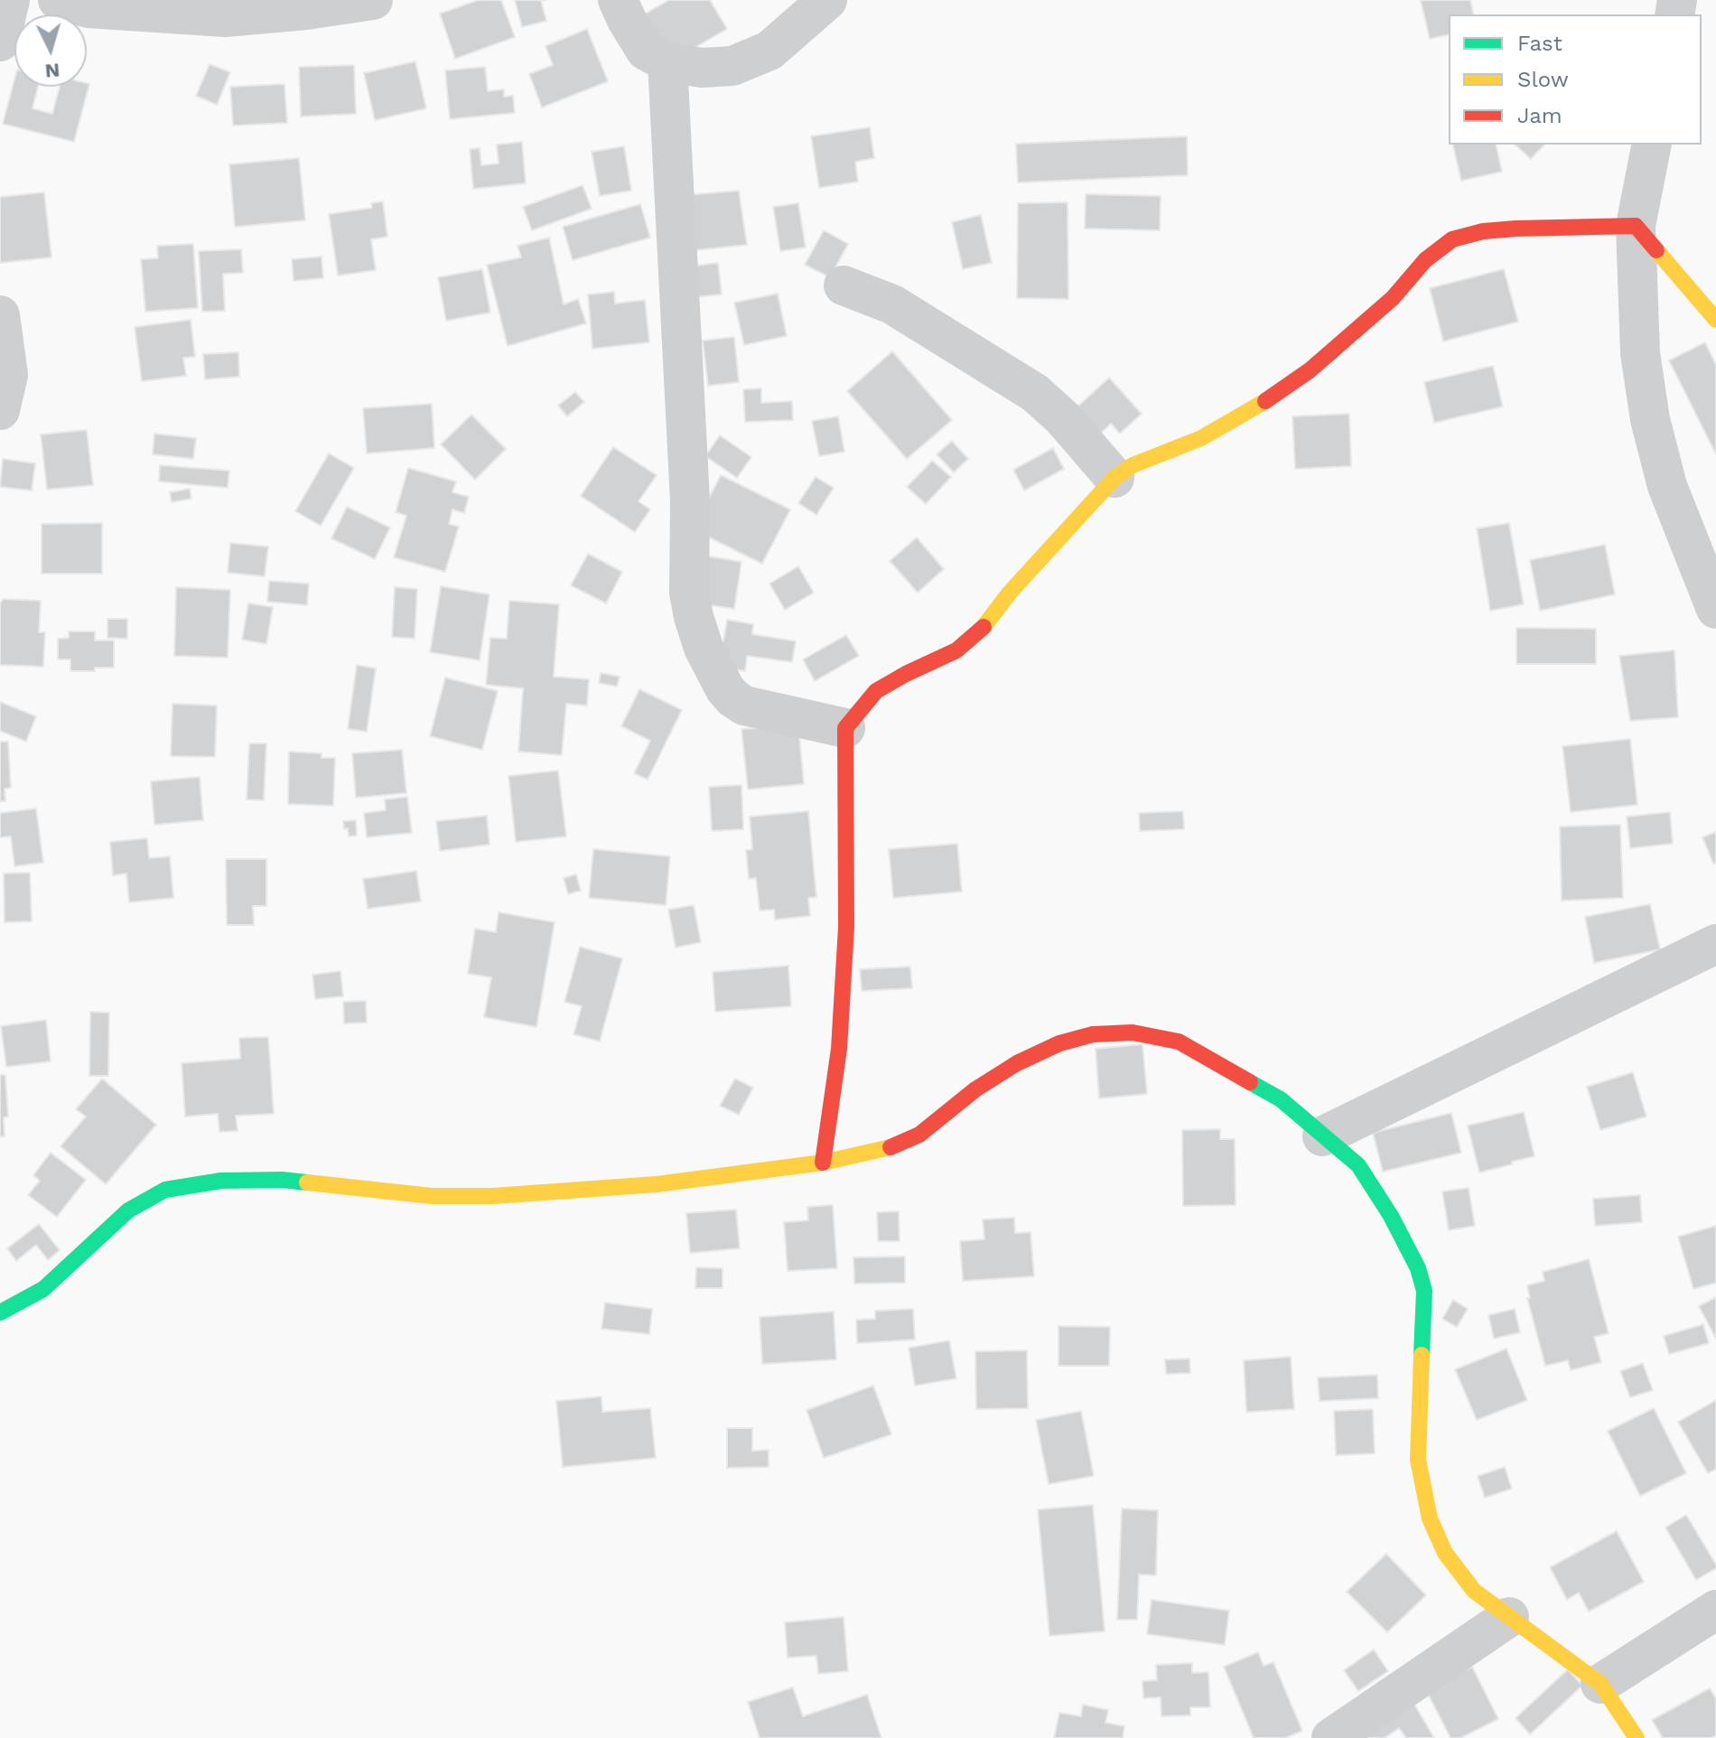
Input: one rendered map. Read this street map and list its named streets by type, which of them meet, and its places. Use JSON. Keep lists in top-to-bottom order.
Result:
{
  "legend": ["Fast", "Slow", "Jam"],
  "north": "bottom"
}
